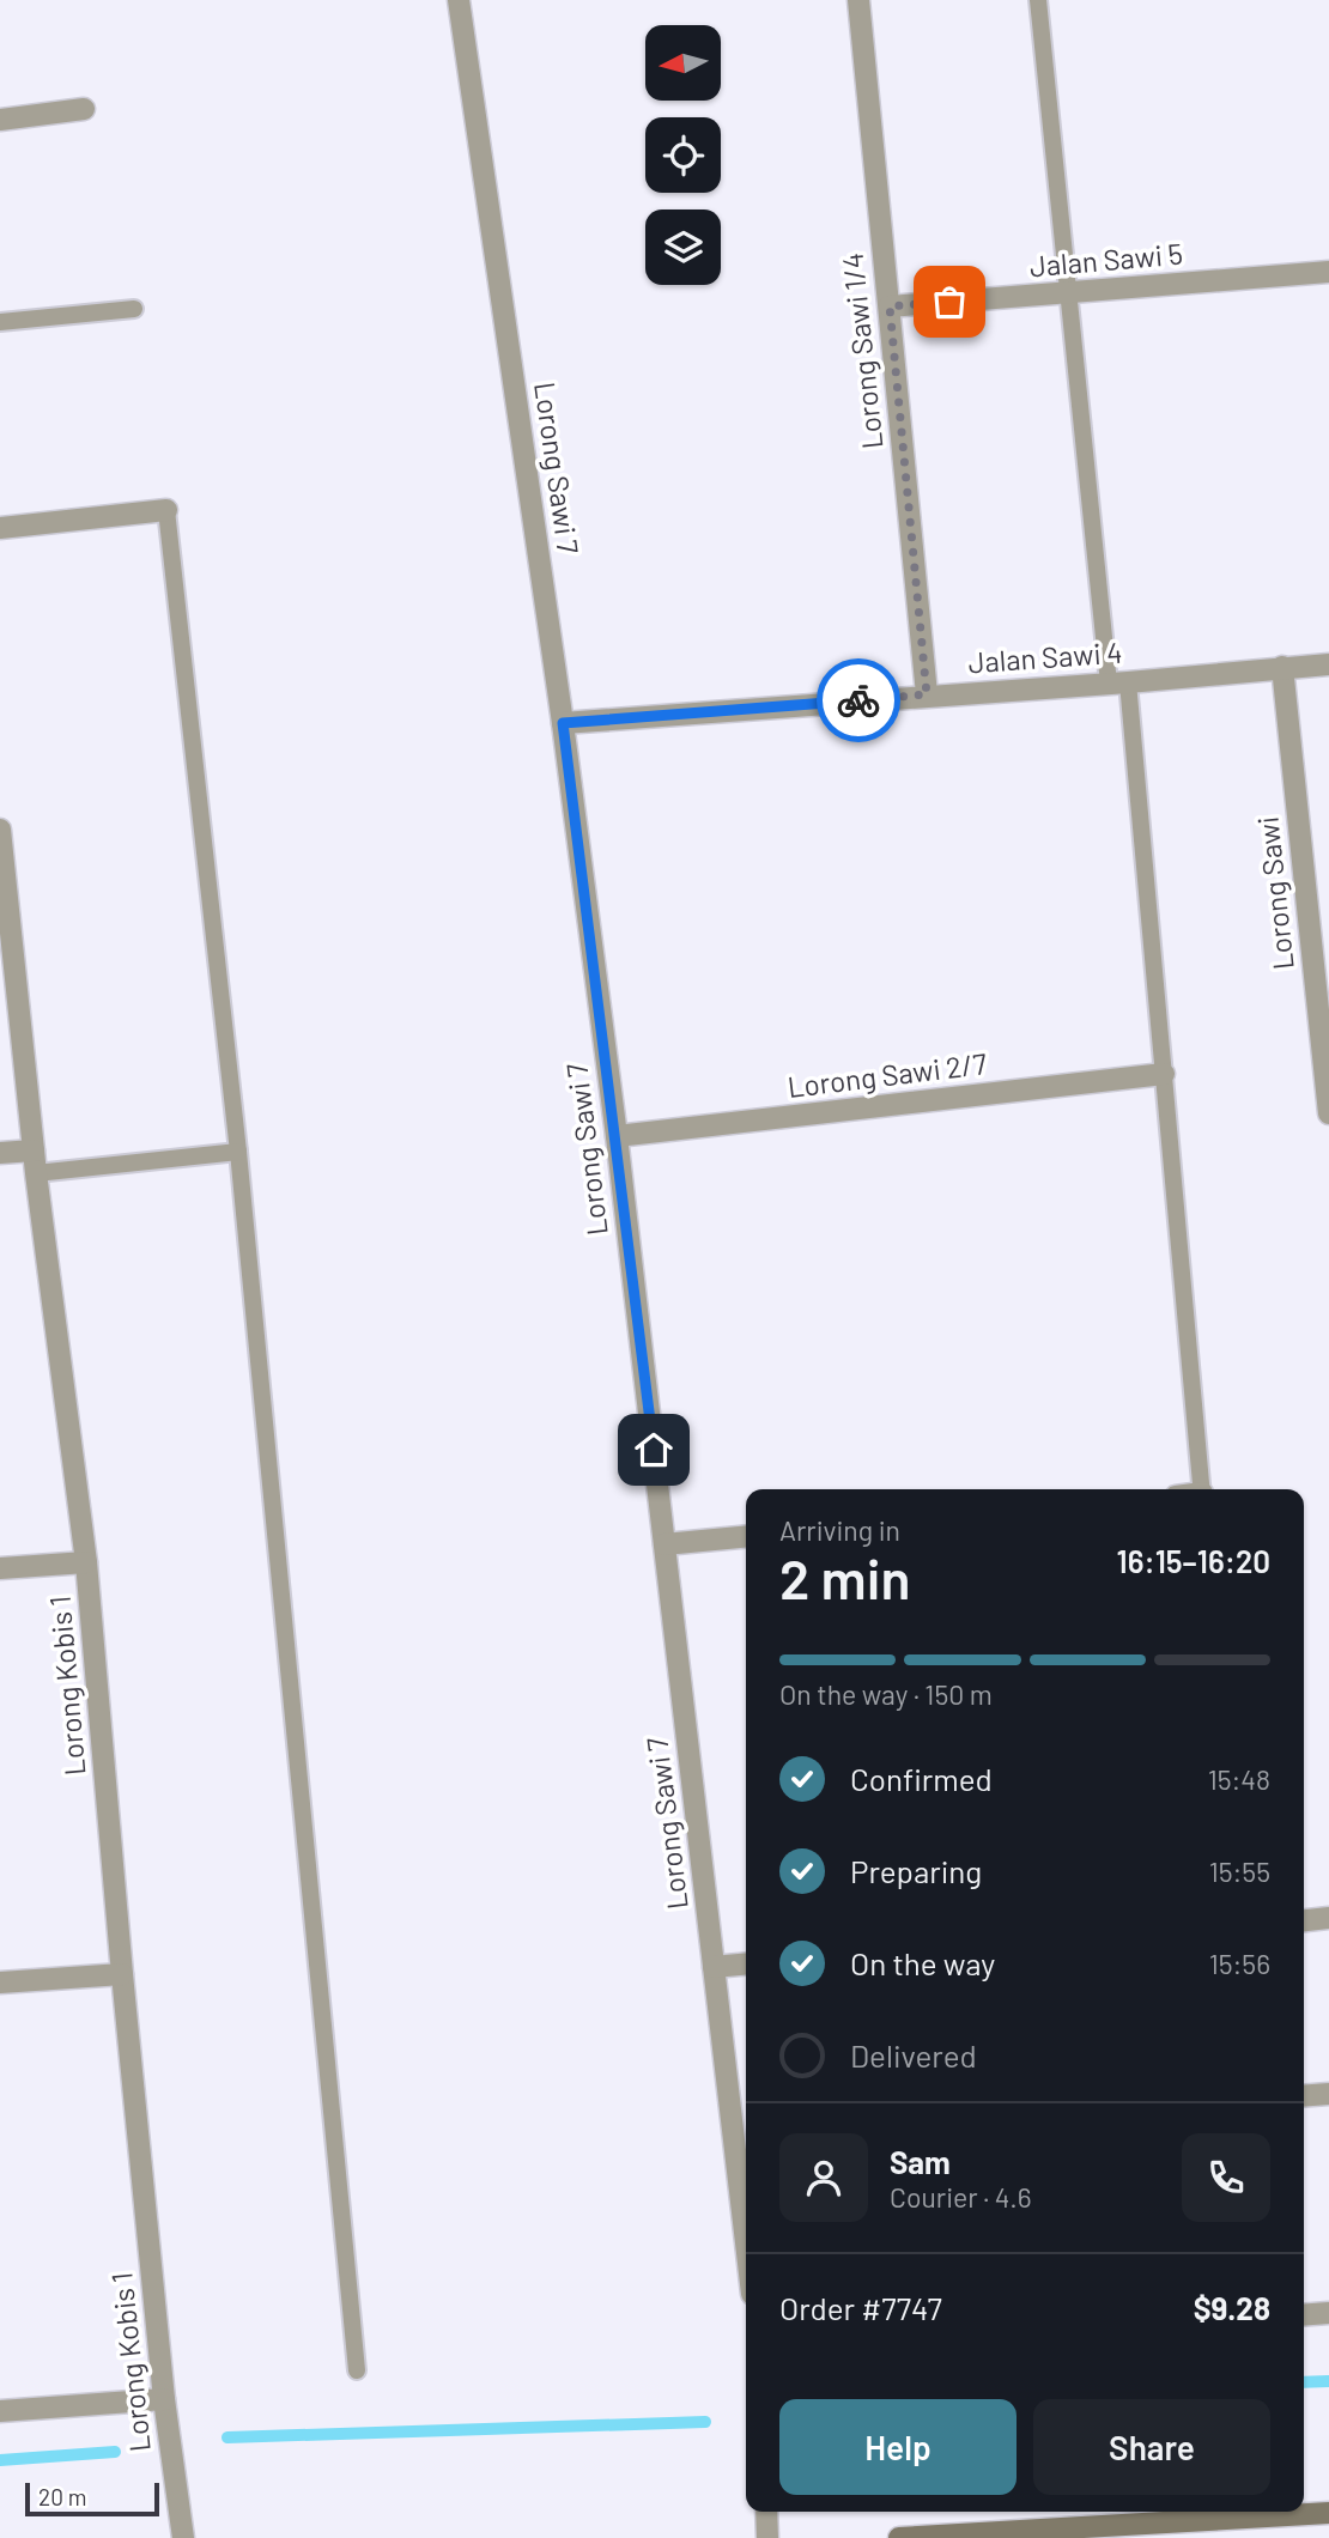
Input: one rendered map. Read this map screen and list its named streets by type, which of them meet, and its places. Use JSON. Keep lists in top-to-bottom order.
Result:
{
  "streets": {
    "street": [
      "Jalan Sawi 5",
      "Lorong Sawi 1/4",
      "Lorong Sawi 7",
      "Jalan Sawi 4",
      "Lorong Sawi",
      "Lorong Sawi 2/7",
      "Lorong Kobis 1"
    ]
  },
  "crossings": [
    ["Jalan Sawi 5", "Lorong Sawi 1/4"],
    ["Lorong Sawi 1/4", "Jalan Sawi 4"],
    ["Lorong Sawi 7", "Jalan Sawi 4"],
    ["Lorong Sawi 7", "Lorong Sawi 2/7"],
    ["Jalan Sawi 4", "Lorong Sawi"]
  ],
  "scale_bar": "20 m",
  "north": "left",
  "page": {
    "heading": ["2 min", "Arriving in", "16:15–16:20"],
    "panel": [
      "Sam",
      "Courier · 4.6",
      "Order #7747",
      "$9.28"
    ],
    "bar": "On the way · 150 m",
    "list": [
      ["Confirmed", "15:48"],
      ["Preparing", "15:55"],
      ["On the way", "15:56"],
      "Delivered"
    ],
    "buttons": ["Help", "Share"],
    "scale": "20 m"
  }
}
